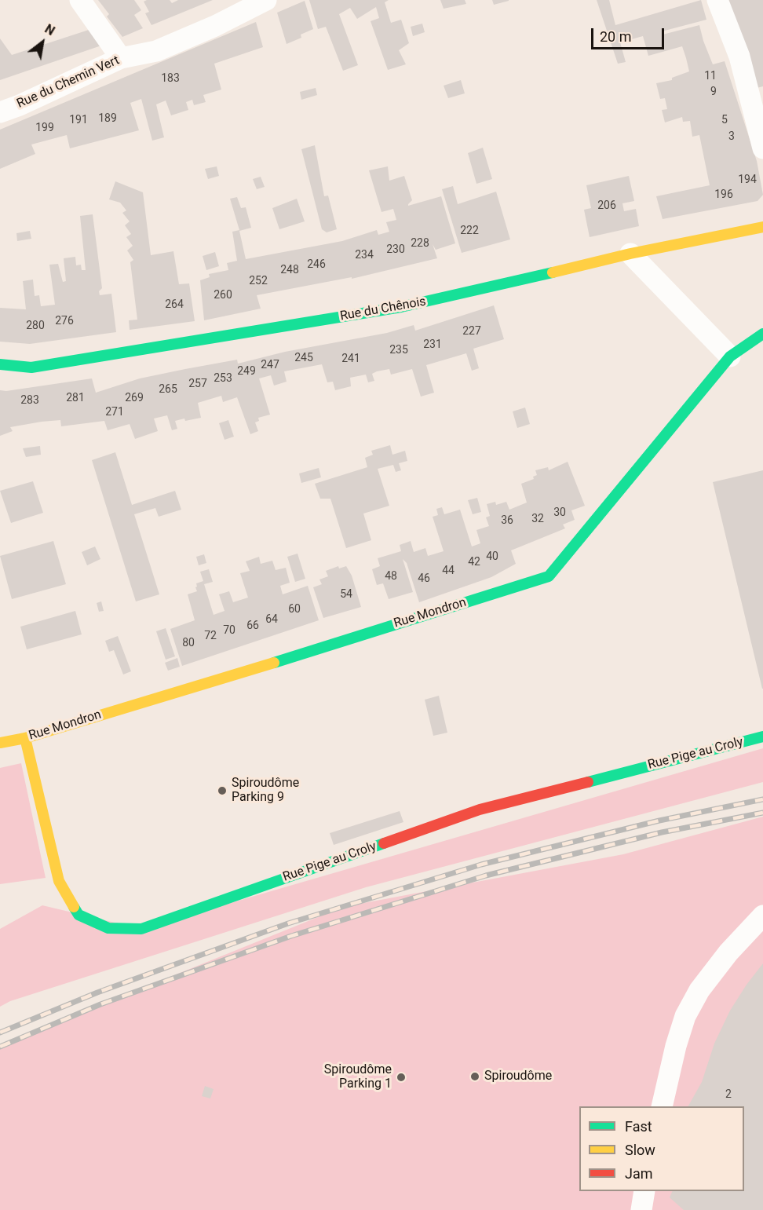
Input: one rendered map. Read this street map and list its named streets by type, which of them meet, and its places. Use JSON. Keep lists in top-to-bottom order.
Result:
{
  "streets": {
    "street": [
      "Rue du Chemin Vert",
      "Rue du Chênois",
      "Rue Mondron",
      "Rue Pige au Croly"
    ]
  },
  "crossings": [
    ["Rue Mondron", "Rue Pige au Croly"]
  ],
  "places": ["Spiroudôme Parking 9", "Spiroudôme", "Spiroudôme Parking 1"],
  "house_numbers": [
    "11",
    "183",
    "9",
    "189",
    "191",
    "5",
    "199",
    "3",
    "194",
    "196",
    "206",
    "222",
    "228",
    "230",
    "234",
    "246",
    "248",
    "252",
    "260",
    "264",
    "276",
    "280",
    "227",
    "231",
    "235",
    "245",
    "241",
    "247",
    "249",
    "253",
    "257",
    "265",
    "281",
    "269",
    "283",
    "271",
    "30",
    "32",
    "36",
    "40",
    "42",
    "44",
    "48",
    "46",
    "54",
    "60",
    "64",
    "66",
    "70",
    "72",
    "80",
    "2"
  ],
  "legend": ["Fast", "Slow", "Jam"],
  "scale_bar": "20 m",
  "north": "top right"
}
